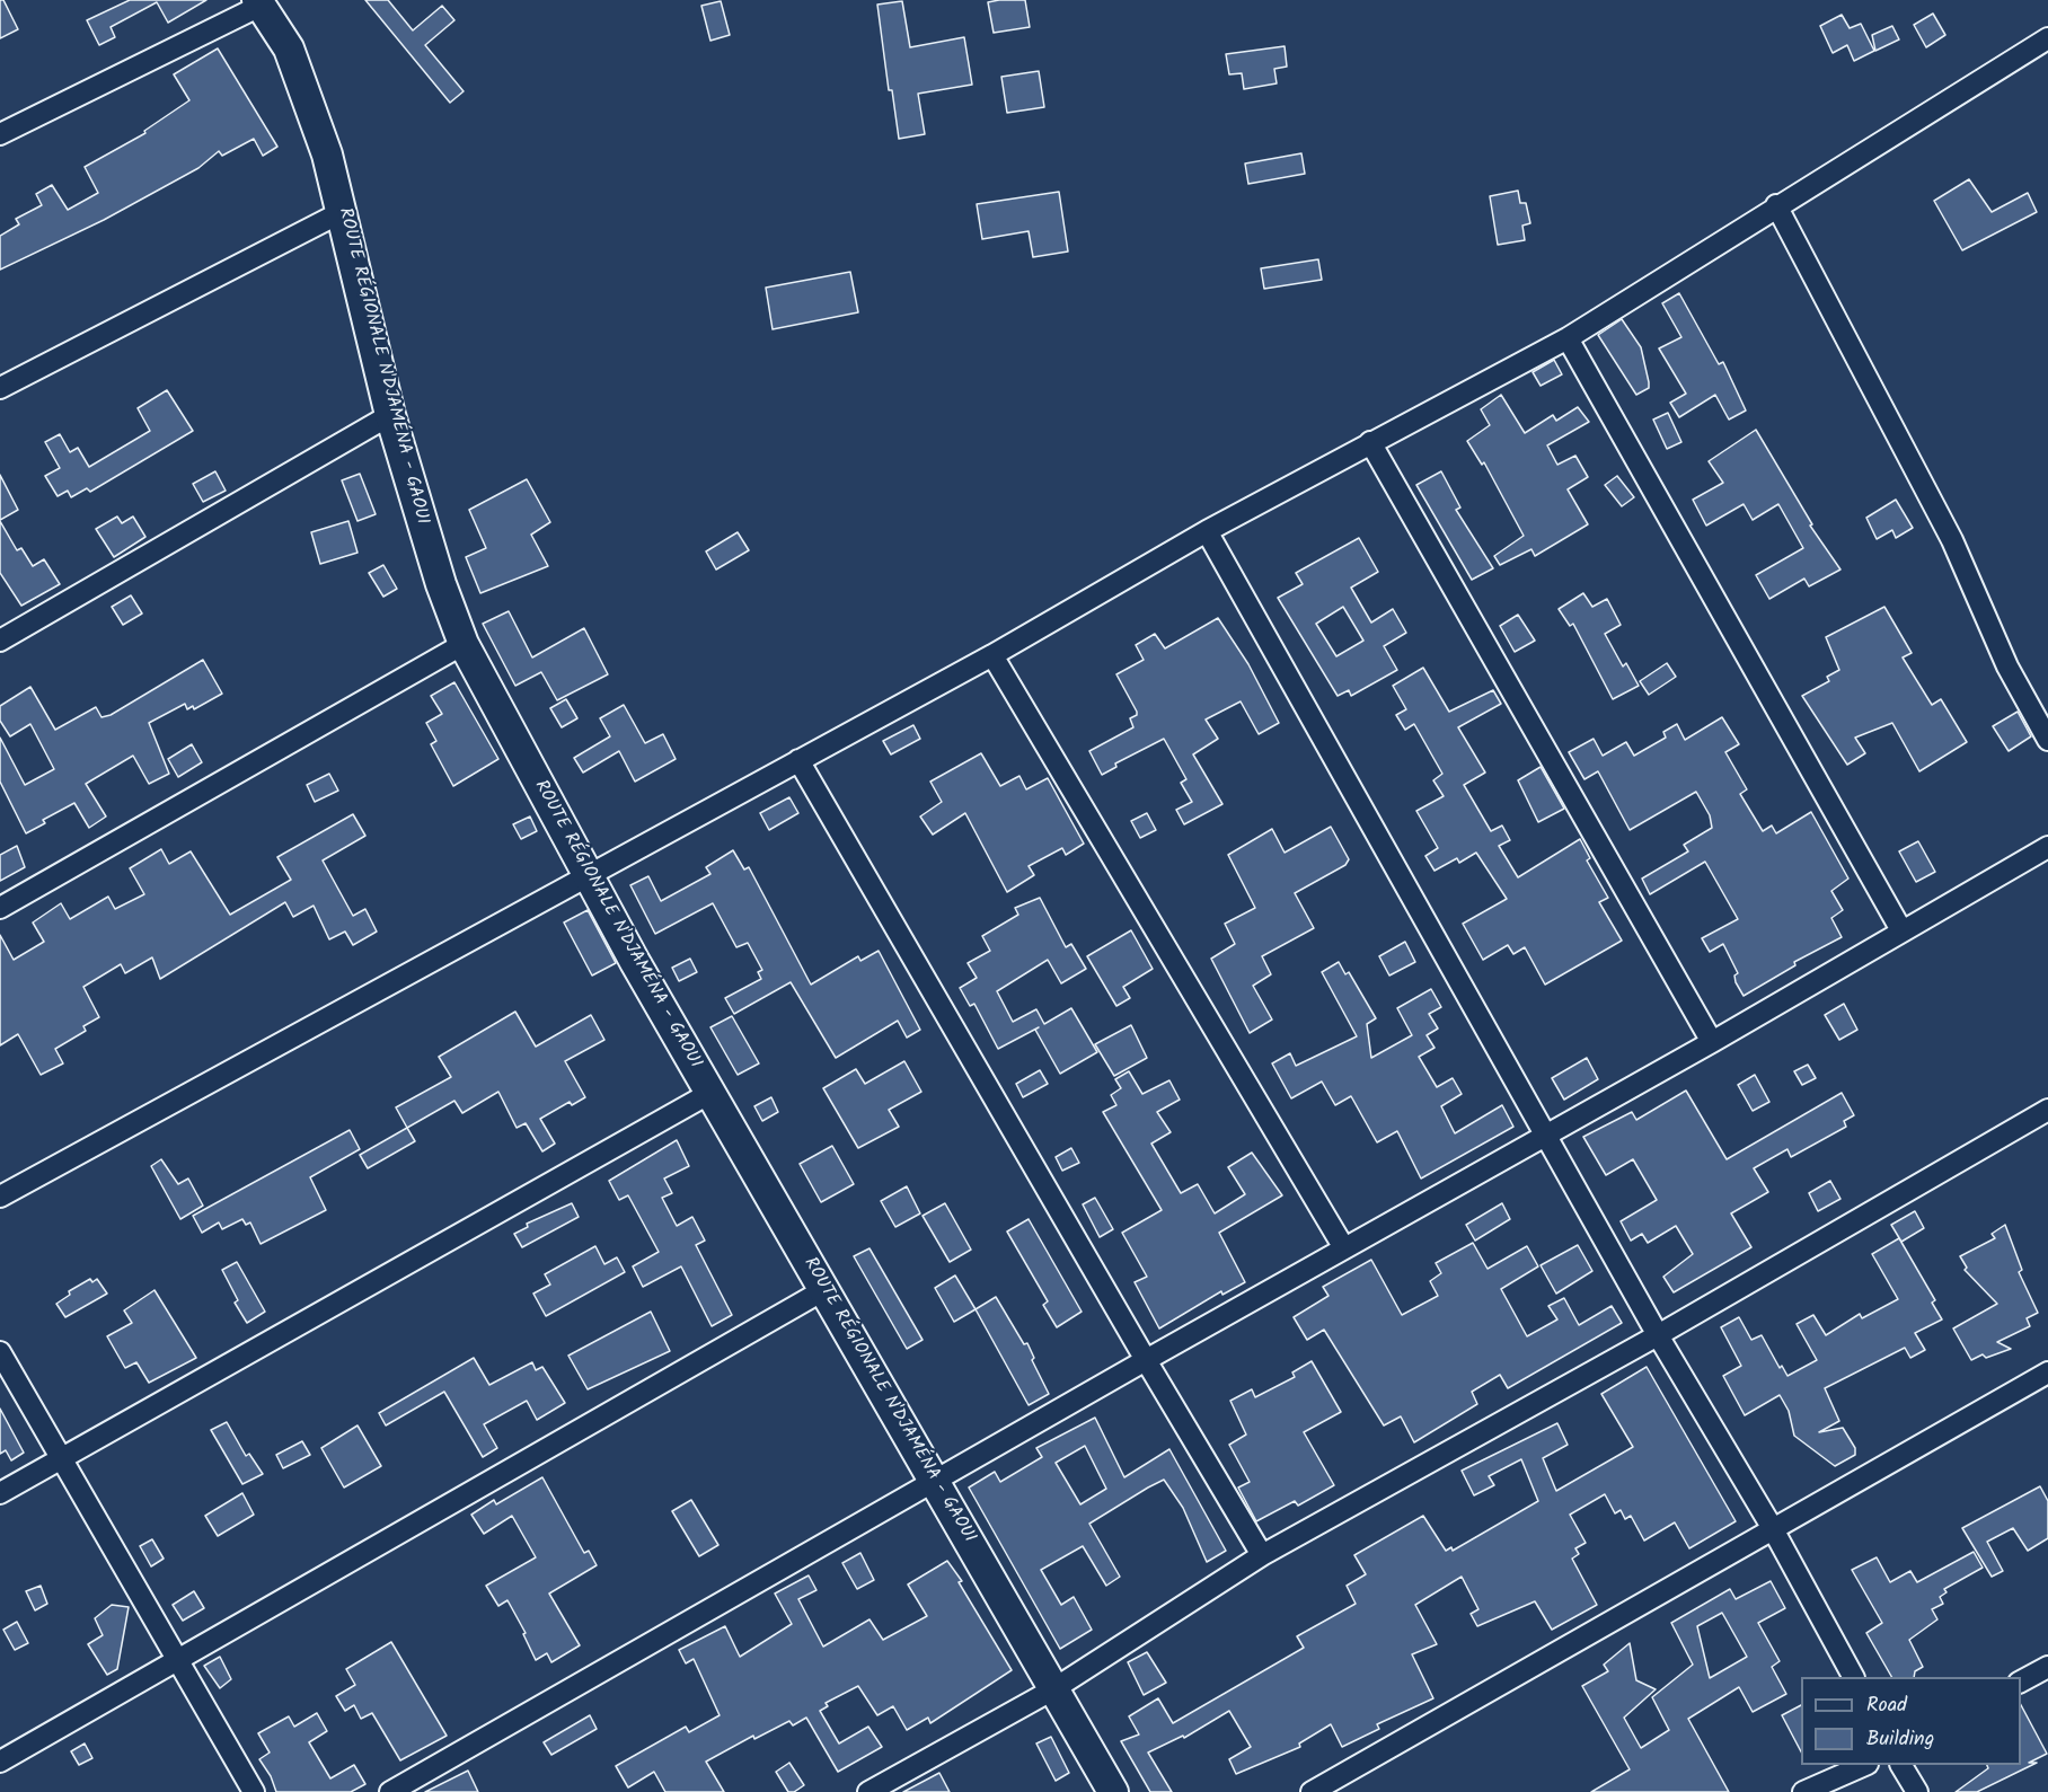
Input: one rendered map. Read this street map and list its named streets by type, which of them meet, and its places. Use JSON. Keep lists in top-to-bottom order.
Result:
{
  "streets": {
    "street": ["ROUTE RÉGIONALE N'DJAMÉNA - GAOUI"]
  },
  "legend": ["Road", "Building"]
}
